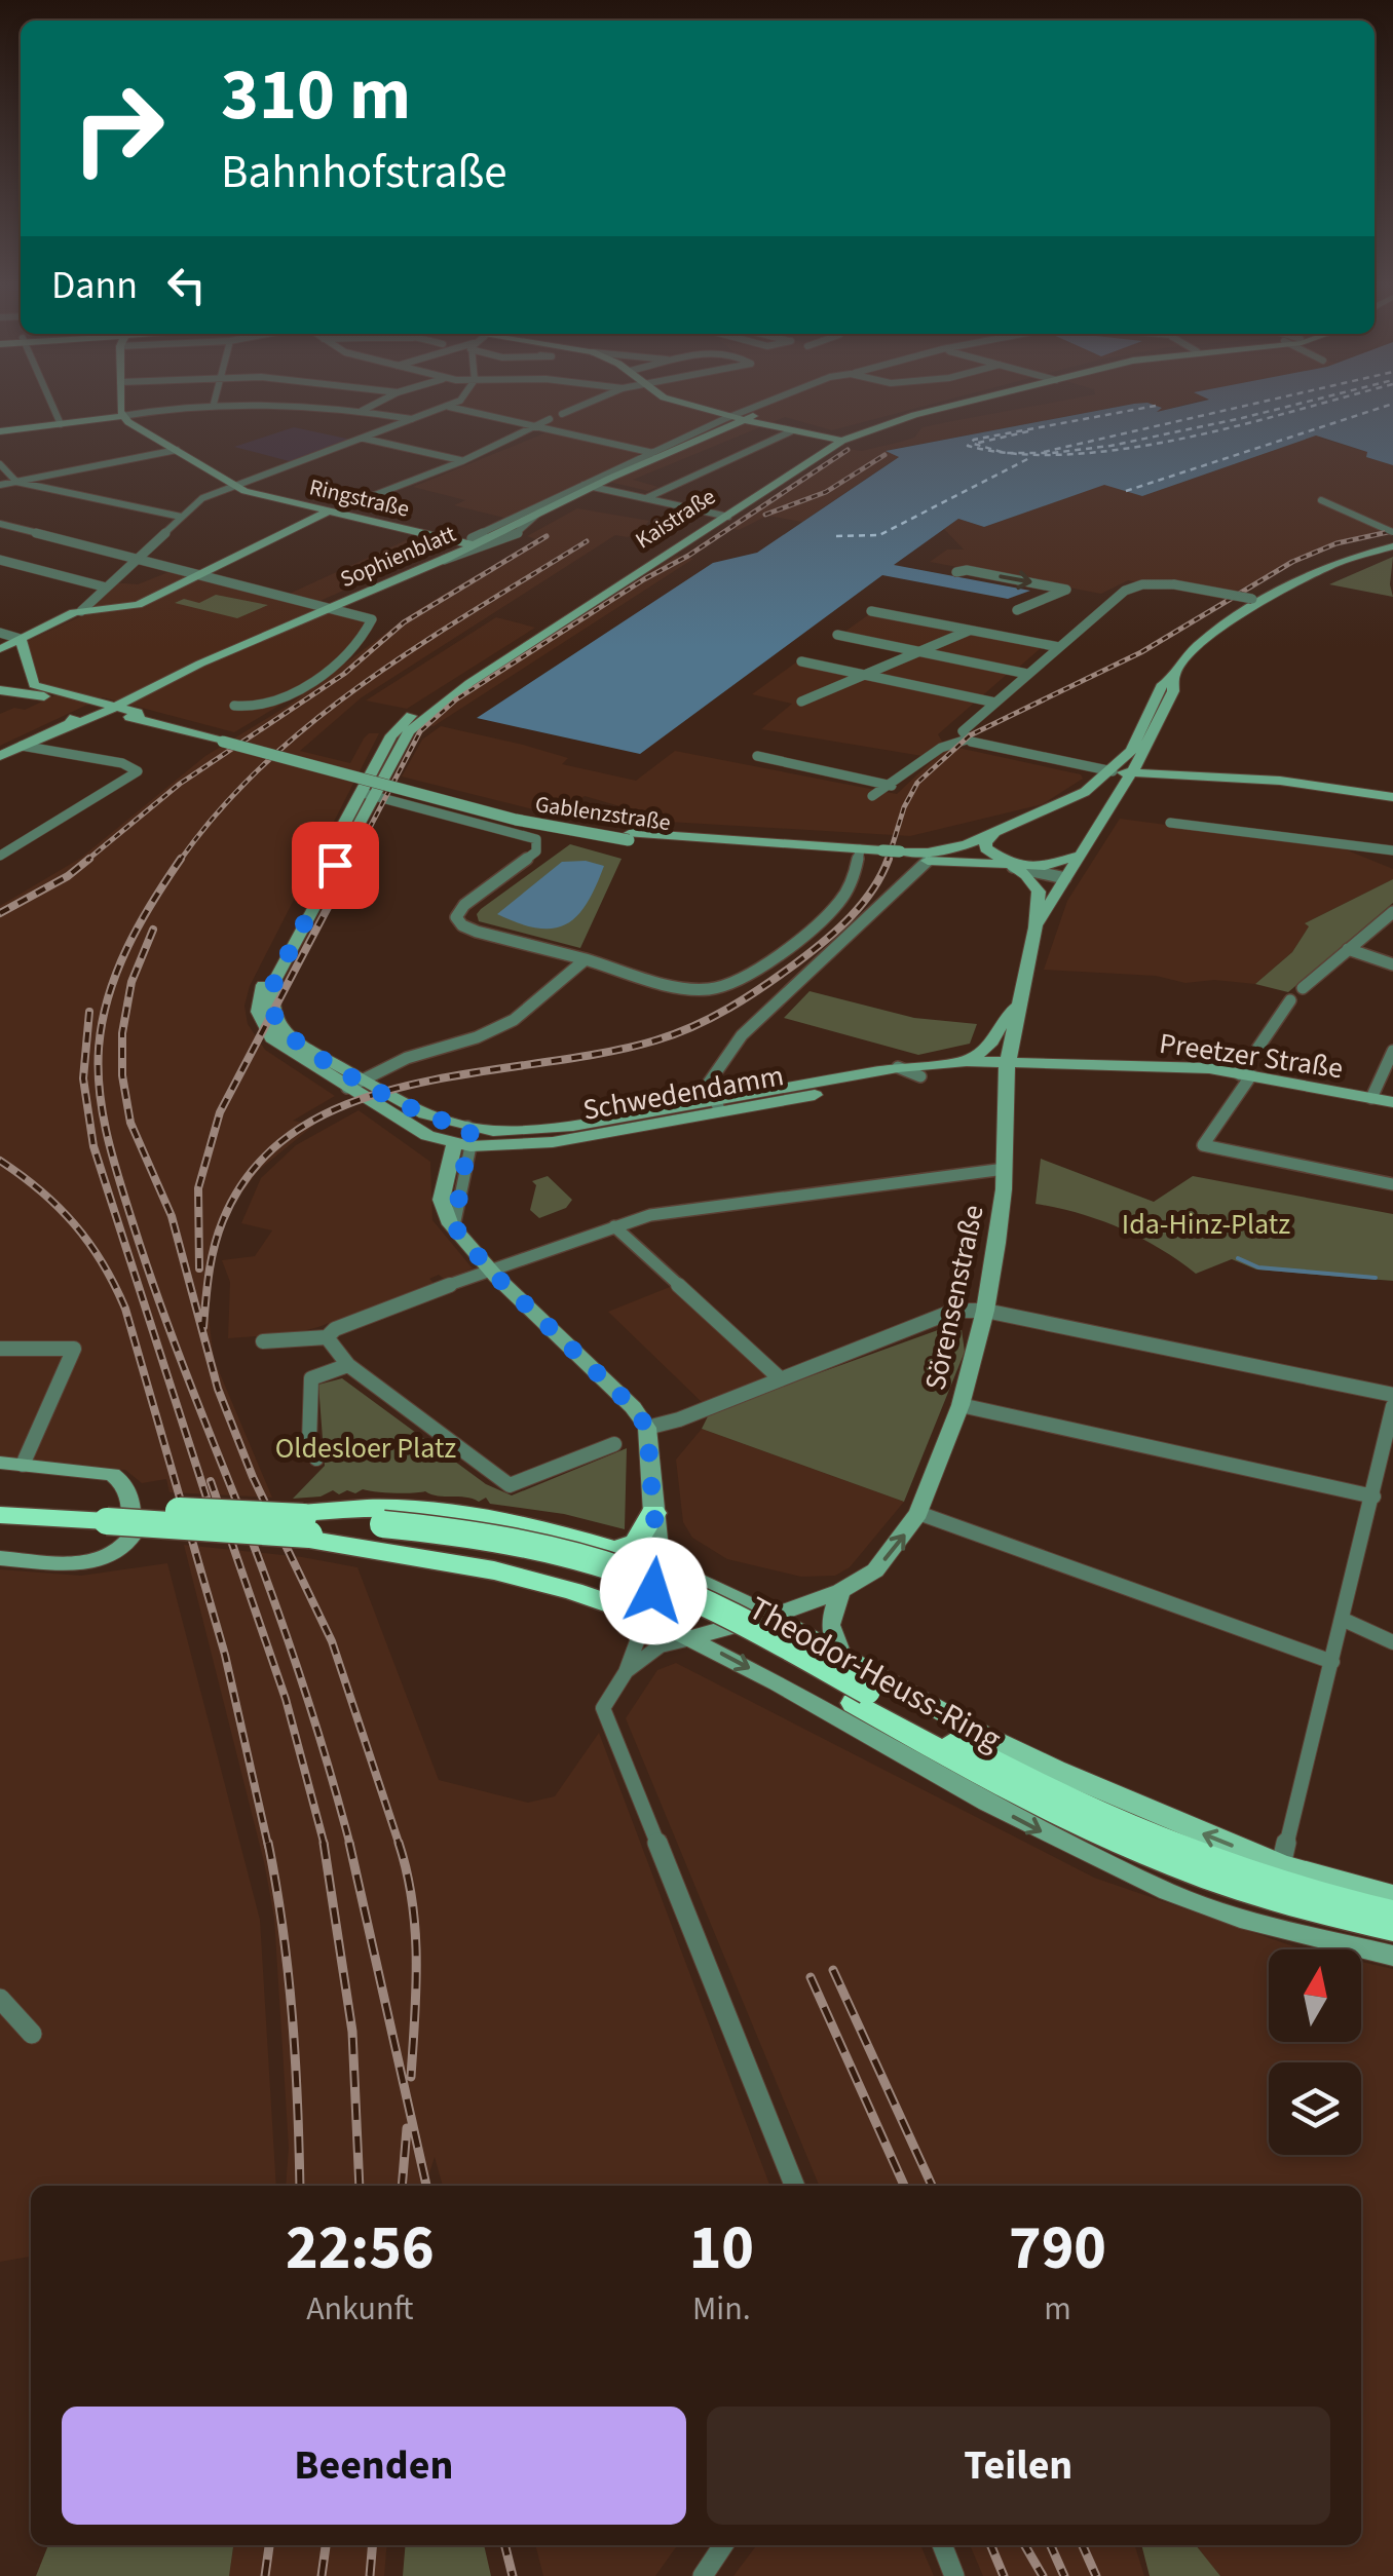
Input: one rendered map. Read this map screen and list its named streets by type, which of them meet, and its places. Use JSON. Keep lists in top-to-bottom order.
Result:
{
  "streets": {
    "highway": ["Theodor-Heuss-Ring"],
    "main road": [
      "Ringstraße",
      "Kaistraße",
      "Sophienblatt",
      "Gablenzstraße",
      "Preetzer Straße",
      "Schwedendamm",
      "Sörensenstraße"
    ]
  },
  "crossings": [
    ["Ringstraße", "Sophienblatt"],
    ["Sophienblatt", "Gablenzstraße"],
    ["Preetzer Straße", "Schwedendamm"],
    ["Preetzer Straße", "Sörensenstraße"],
    ["Schwedendamm", "Sörensenstraße"],
    ["Sörensenstraße", "Theodor-Heuss-Ring"]
  ],
  "parks": ["Ida-Hinz-Platz", "Oldesloer Platz"],
  "north": "top",
  "page": {
    "turn": ["310 m", "Bahnhofstraße"],
    "then": "Dann",
    "eta": [
      "22:56",
      "Ankunft",
      "10",
      "Min.",
      "790",
      "m"
    ],
    "buttons": ["Beenden", "Teilen"]
  }
}
